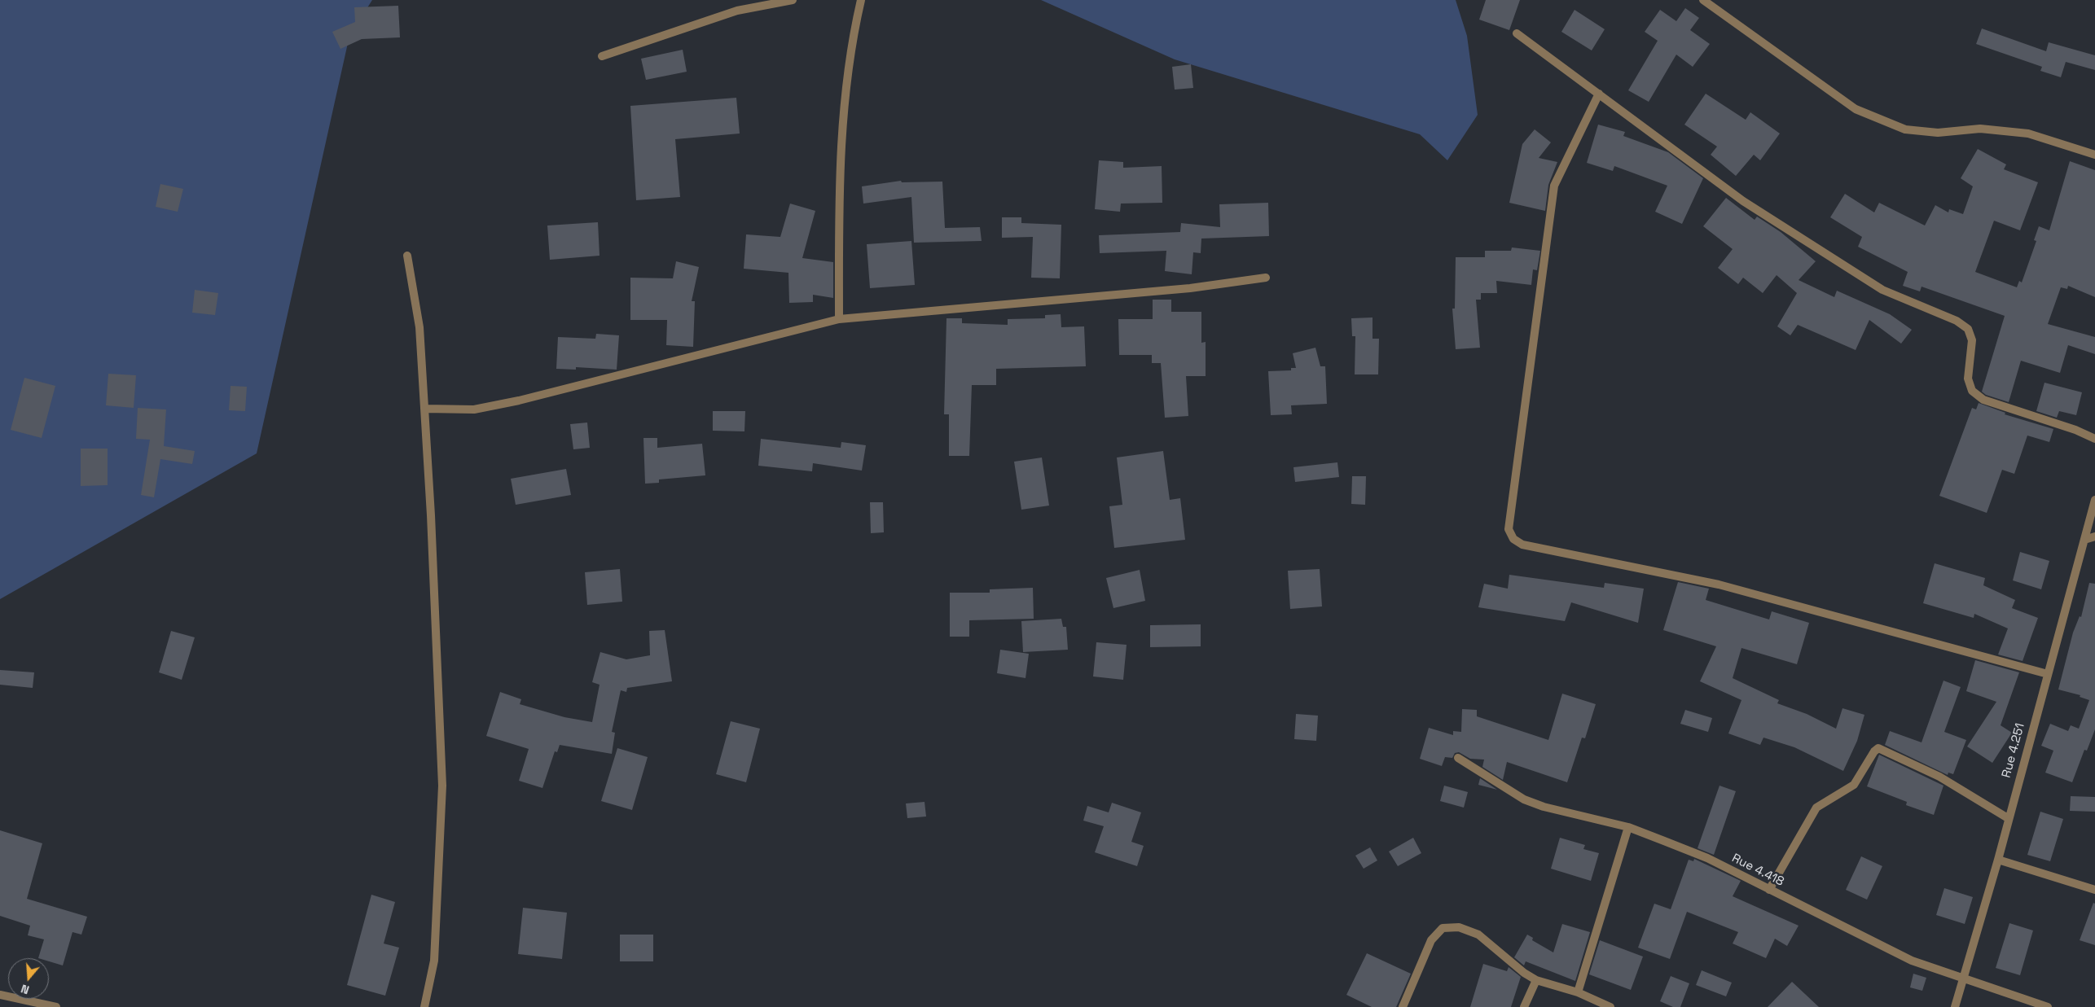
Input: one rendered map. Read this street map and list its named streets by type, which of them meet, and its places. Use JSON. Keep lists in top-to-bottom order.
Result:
{
  "streets": {
    "street": ["Rue 4.251", "Rue 4.418"]
  },
  "crossings": [
    ["Rue 4.251", "Rue 4.418"]
  ],
  "north": "bottom"
}
